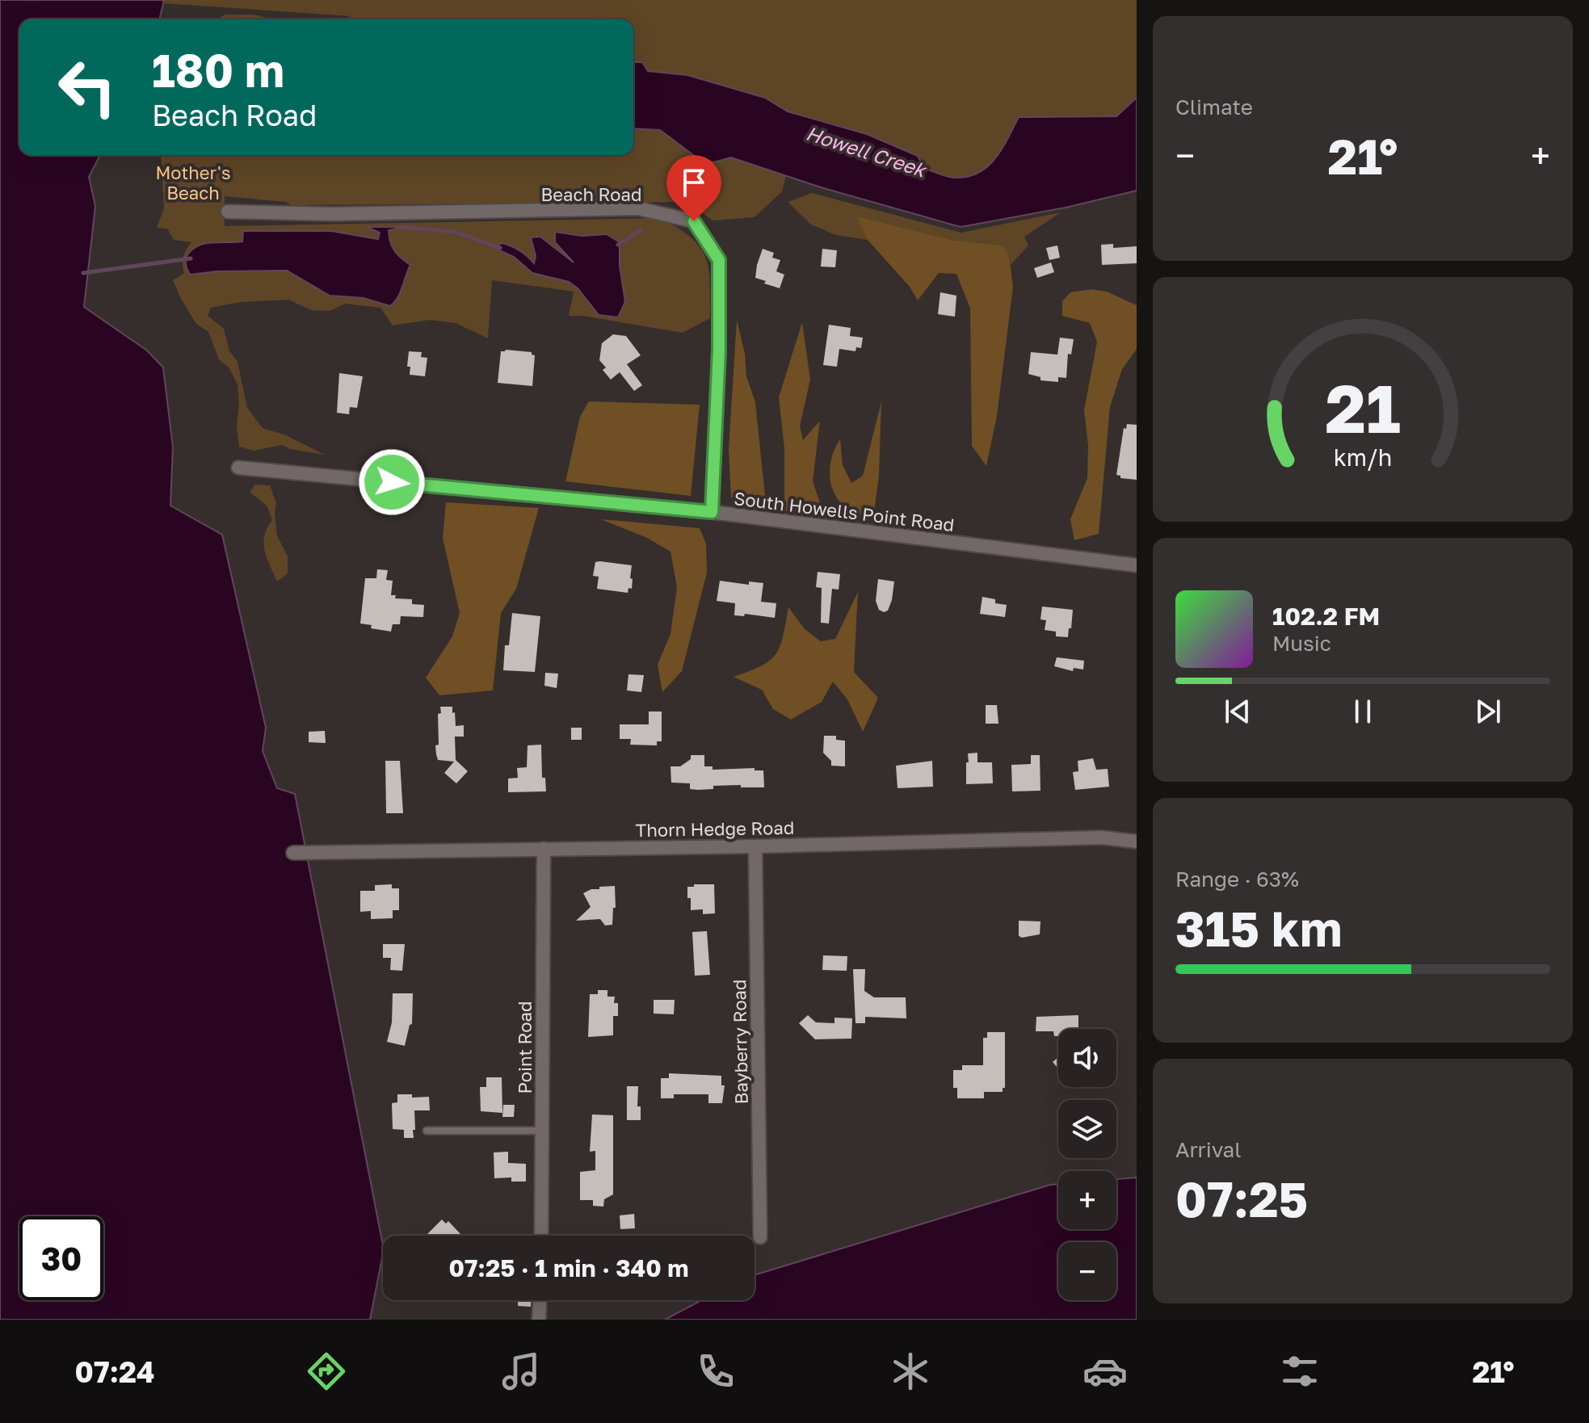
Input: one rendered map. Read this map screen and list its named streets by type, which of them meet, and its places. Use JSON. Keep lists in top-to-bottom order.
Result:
{
  "streets": {
    "street": [
      "Beach Road",
      "South Howells Point Road",
      "Thorn Hedge Road",
      "Bayberry Road",
      "Point Road"
    ]
  },
  "crossings": [
    ["Beach Road", "South Howells Point Road"],
    ["Thorn Hedge Road", "Bayberry Road"],
    ["Thorn Hedge Road", "Point Road"]
  ],
  "water": ["Howell Creek"],
  "parks": ["Mother's Beach"],
  "page": {
    "tile": [
      "Climate",
      ["Range · 63%", "315 km"],
      ["Arrival", "07:25"]
    ],
    "turn": ["180 m", "Beach Road"],
    "heat": ["−", "21°", "+"],
    "song": ["102.2 FM", "Music"],
    "map_buttons": ["+", "−"],
    "limit": "30",
    "trip": "07:25 · 1 min · 340 m",
    "tabs": ["07:24", "21°"],
    "gauge": ["21", "km/h"]
  }
}
